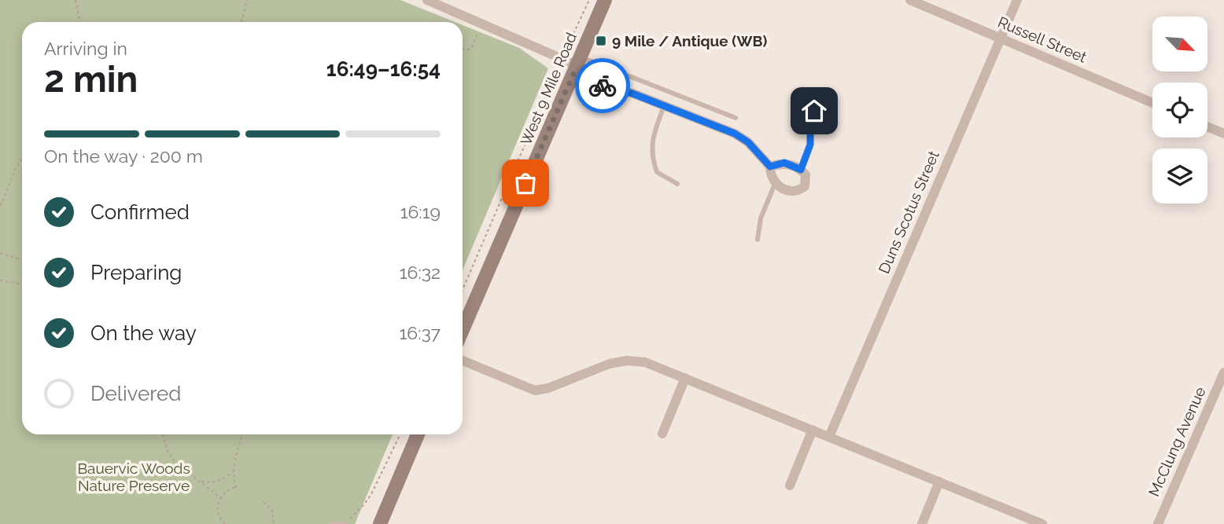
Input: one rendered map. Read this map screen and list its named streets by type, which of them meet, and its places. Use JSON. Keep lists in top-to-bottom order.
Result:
{
  "streets": {
    "main road": ["West 9 Mile Road"],
    "street": ["Russell Street", "Duns Scotus Street", "McClung Avenue"]
  },
  "crossings": [
    ["Russell Street", "Duns Scotus Street"]
  ],
  "parks": ["Bauervic Woods Nature Preserve"],
  "places": {
    "transit": ["9 Mile / Antique (WB)"]
  },
  "north": "bottom right",
  "page": {
    "heading": ["2 min", "Arriving in", "16:49–16:54"],
    "bar": "On the way · 200 m",
    "list": [
      ["Confirmed", "16:19"],
      ["Preparing", "16:32"],
      ["On the way", "16:37"],
      "Delivered"
    ]
  }
}
